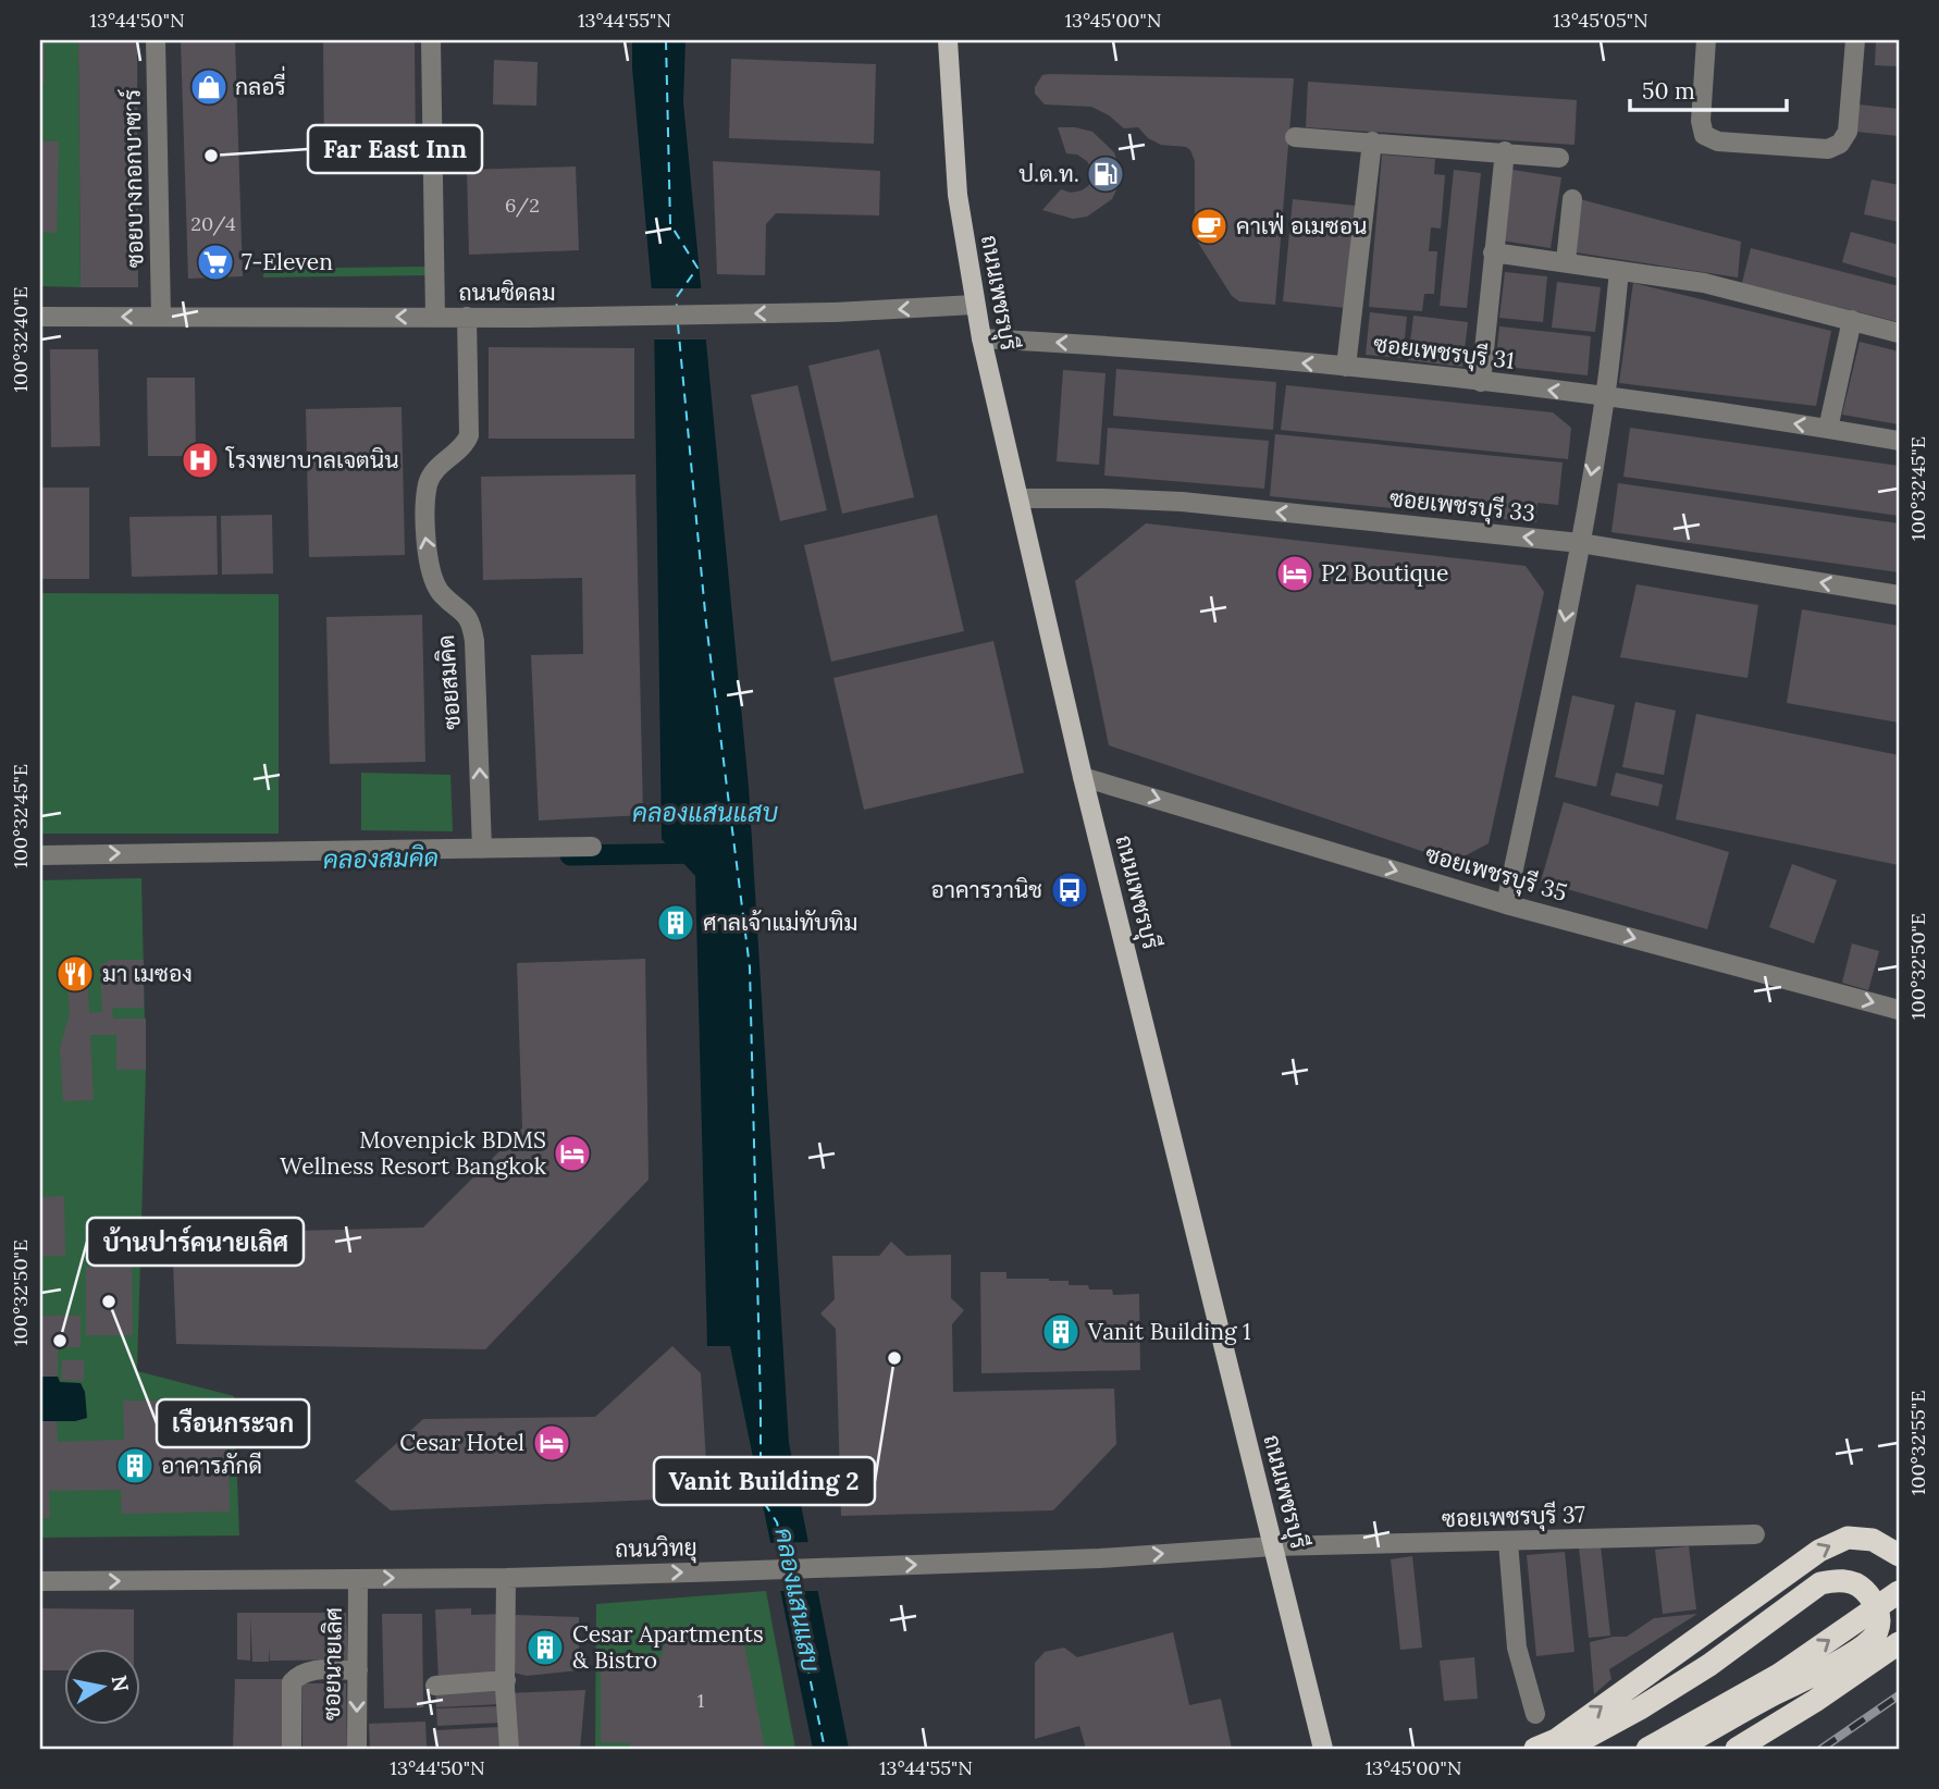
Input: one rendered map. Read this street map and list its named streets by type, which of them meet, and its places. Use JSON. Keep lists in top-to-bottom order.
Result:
{
  "streets": {
    "main road": ["ถนนเพชรบุรี"],
    "street": [
      "ซอยบางกอกบาซาร์",
      "ถนนชิดลม",
      "ซอยเพชรบุรี 31",
      "ซอยเพชรบุรี 33",
      "ซอยสมคิด",
      "ซอยเพชรบุรี 35",
      "ซอยเพชรบุรี 37",
      "ถนนวิทยุ",
      "ซอยนายเลิศ"
    ]
  },
  "crossings": [
    ["ซอยบางกอกบาซาร์", "ถนนชิดลม"],
    ["ถนนชิดลม", "ถนนเพชรบุรี"],
    ["ถนนชิดลม", "ซอยสมคิด"],
    ["ถนนเพชรบุรี", "ซอยเพชรบุรี 31"],
    ["ถนนเพชรบุรี", "ซอยเพชรบุรี 33"],
    ["ถนนเพชรบุรี", "ซอยเพชรบุรี 35"],
    ["ถนนเพชรบุรี", "ซอยเพชรบุรี 37"],
    ["ถนนเพชรบุรี", "ถนนวิทยุ"],
    ["ซอยเพชรบุรี 37", "ถนนวิทยุ"],
    ["ถนนวิทยุ", "ซอยนายเลิศ"]
  ],
  "one_way": [
    "ถนนชิดลม",
    "ซอยเพชรบุรี 33",
    "ซอยสมคิด",
    "ซอยเพชรบุรี 35",
    "ถนนวิทยุ"
  ],
  "water": ["คลองแสนแสบ", "คลองสมคิด"],
  "places": {
    "shop": ["กลอรี่"],
    "other": [
      "Far East Inn",
      "เรือนกระจก",
      "บ้านปาร์คนายเลิศ",
      "Vanit Building 2"
    ],
    "fuel station": ["ป.ต.ท."],
    "cafe": ["คาเฟ่ อเมซอน"],
    "supermarket": ["7-Eleven"],
    "hospital": ["โรงพยาบาลเจตนิน"],
    "hotel": ["P2 Boutique", "Movenpick BDMS Wellness Resort Bangkok", "Cesar Hotel"],
    "bus stop": ["อาคารวานิช"],
    "building": [
      "ศาลเจ้าแม่ทับทิม",
      "Vanit Building 1",
      "อาคารภักดี",
      "Cesar Apartments & Bistro"
    ],
    "restaurant": ["มา เมซอง"]
  },
  "house_numbers": ["6/2", "20/4", "1"],
  "scale_bar": "50 m",
  "north": "right",
  "coordinates": [
    "13°44'50\"N",
    "13°44'55\"N",
    "13°45'00\"N",
    "13°45'05\"N",
    "100°32'40\"E",
    "100°32'45\"E",
    "100°32'50\"E",
    "100°32'55\"E"
  ]
}
